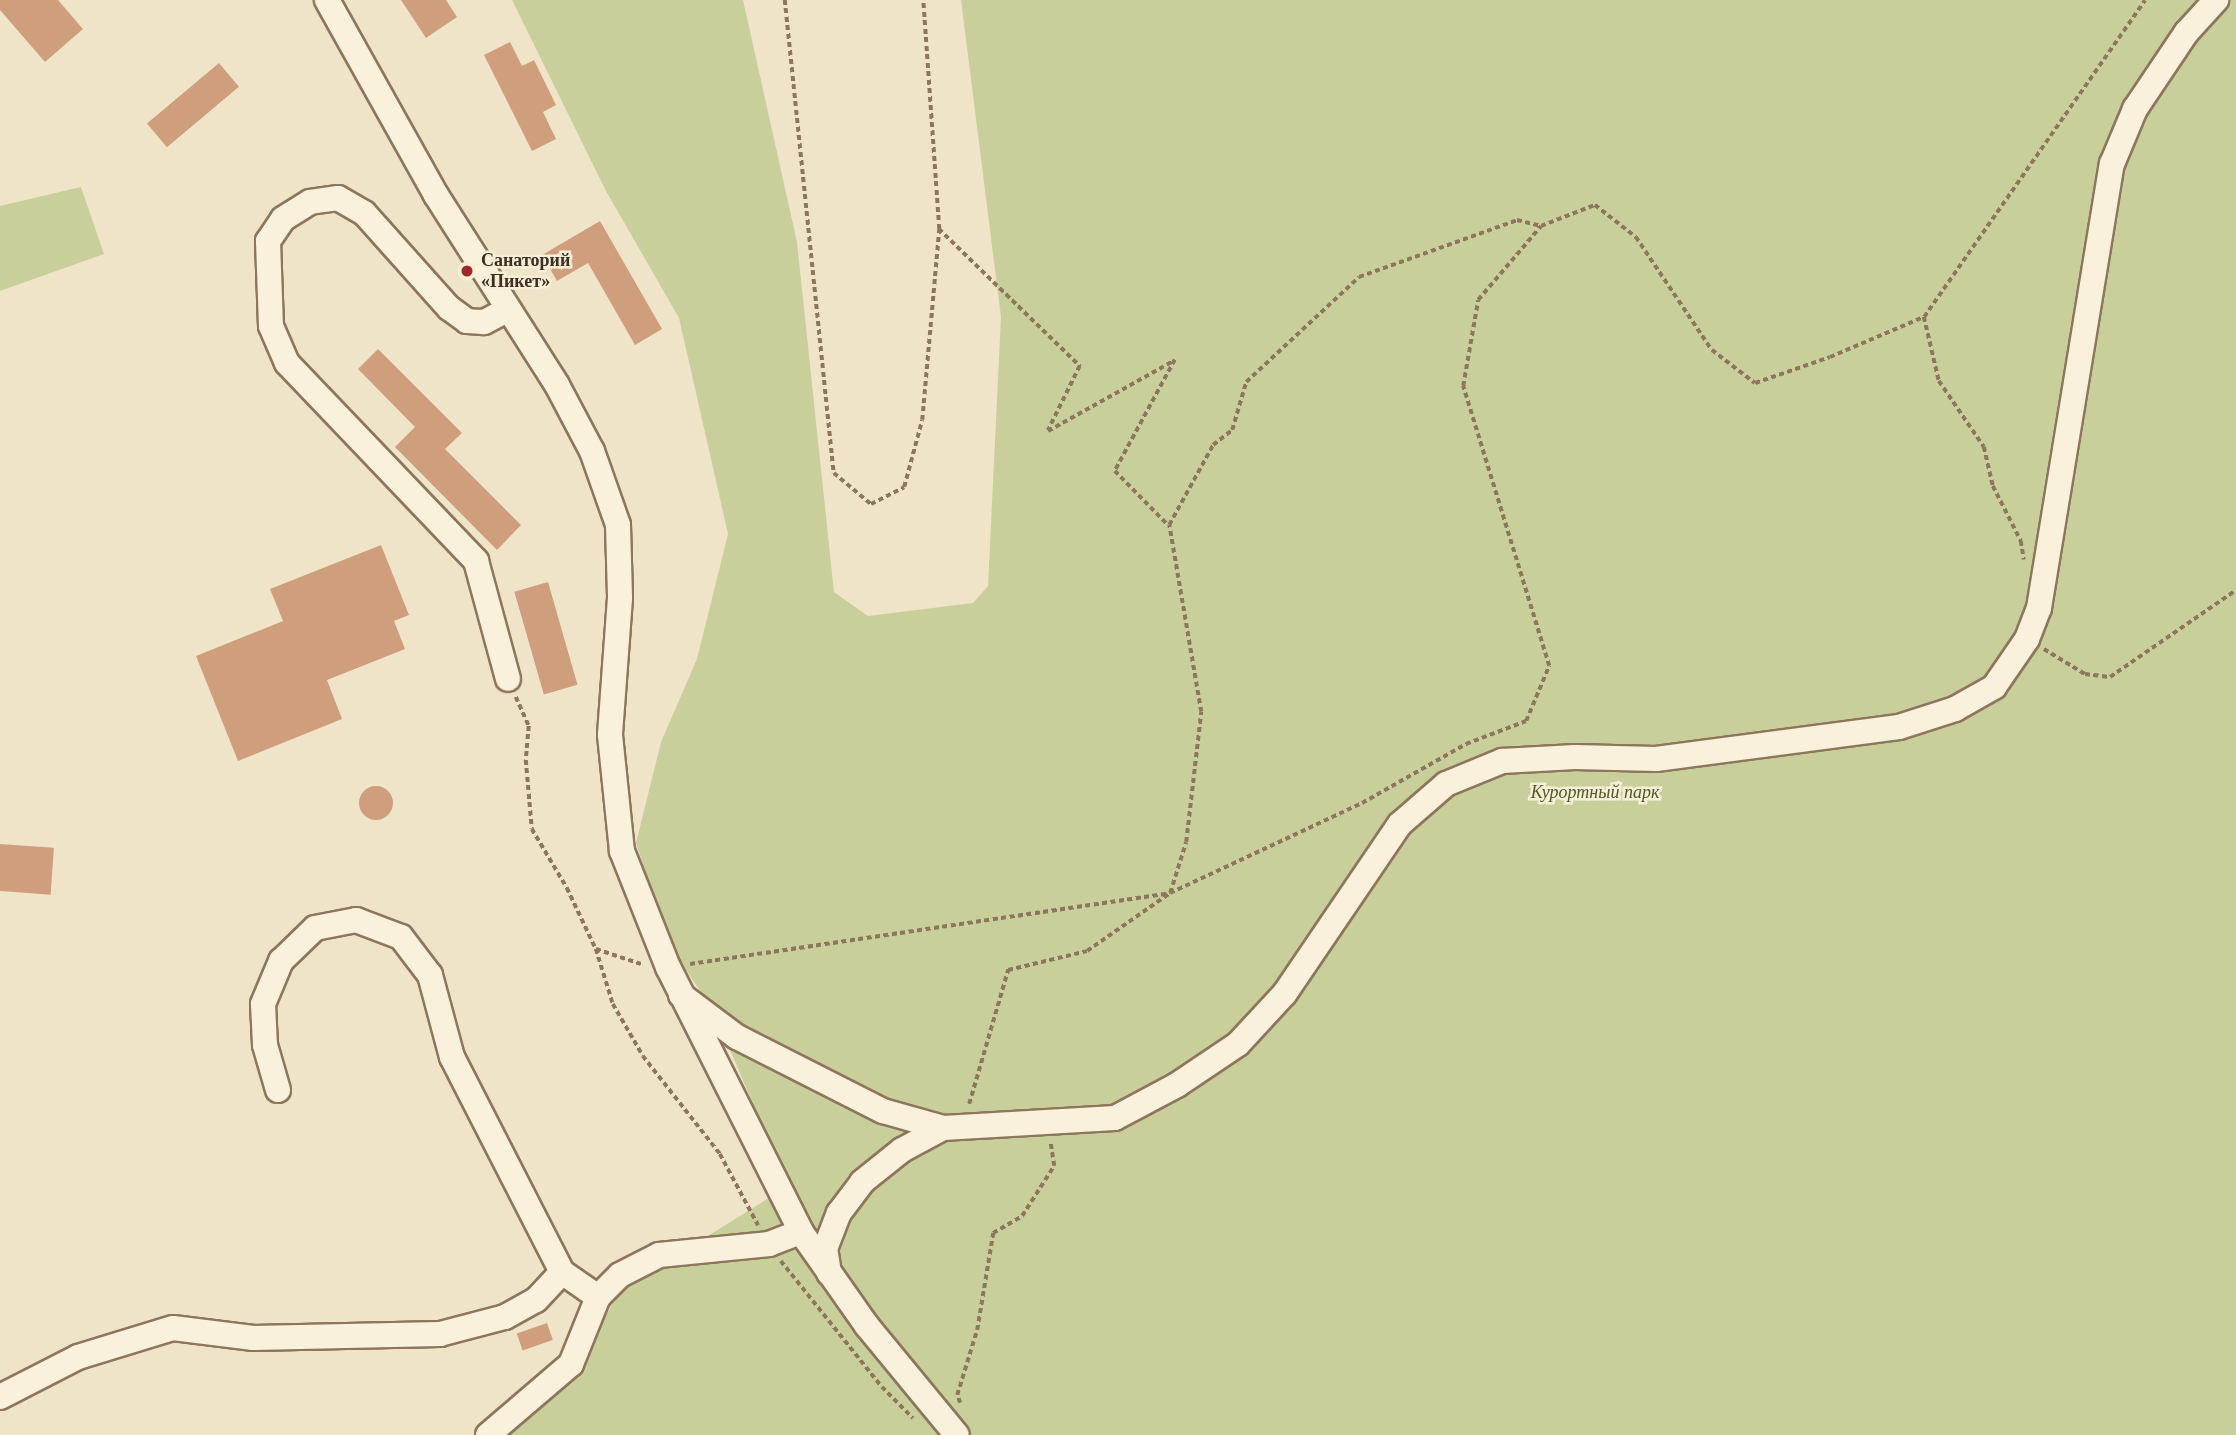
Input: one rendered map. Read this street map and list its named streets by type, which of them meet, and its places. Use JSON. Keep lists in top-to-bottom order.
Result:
{
  "parks": ["Курортный парк"],
  "places": ["Санаторий «Пикет»"]
}
